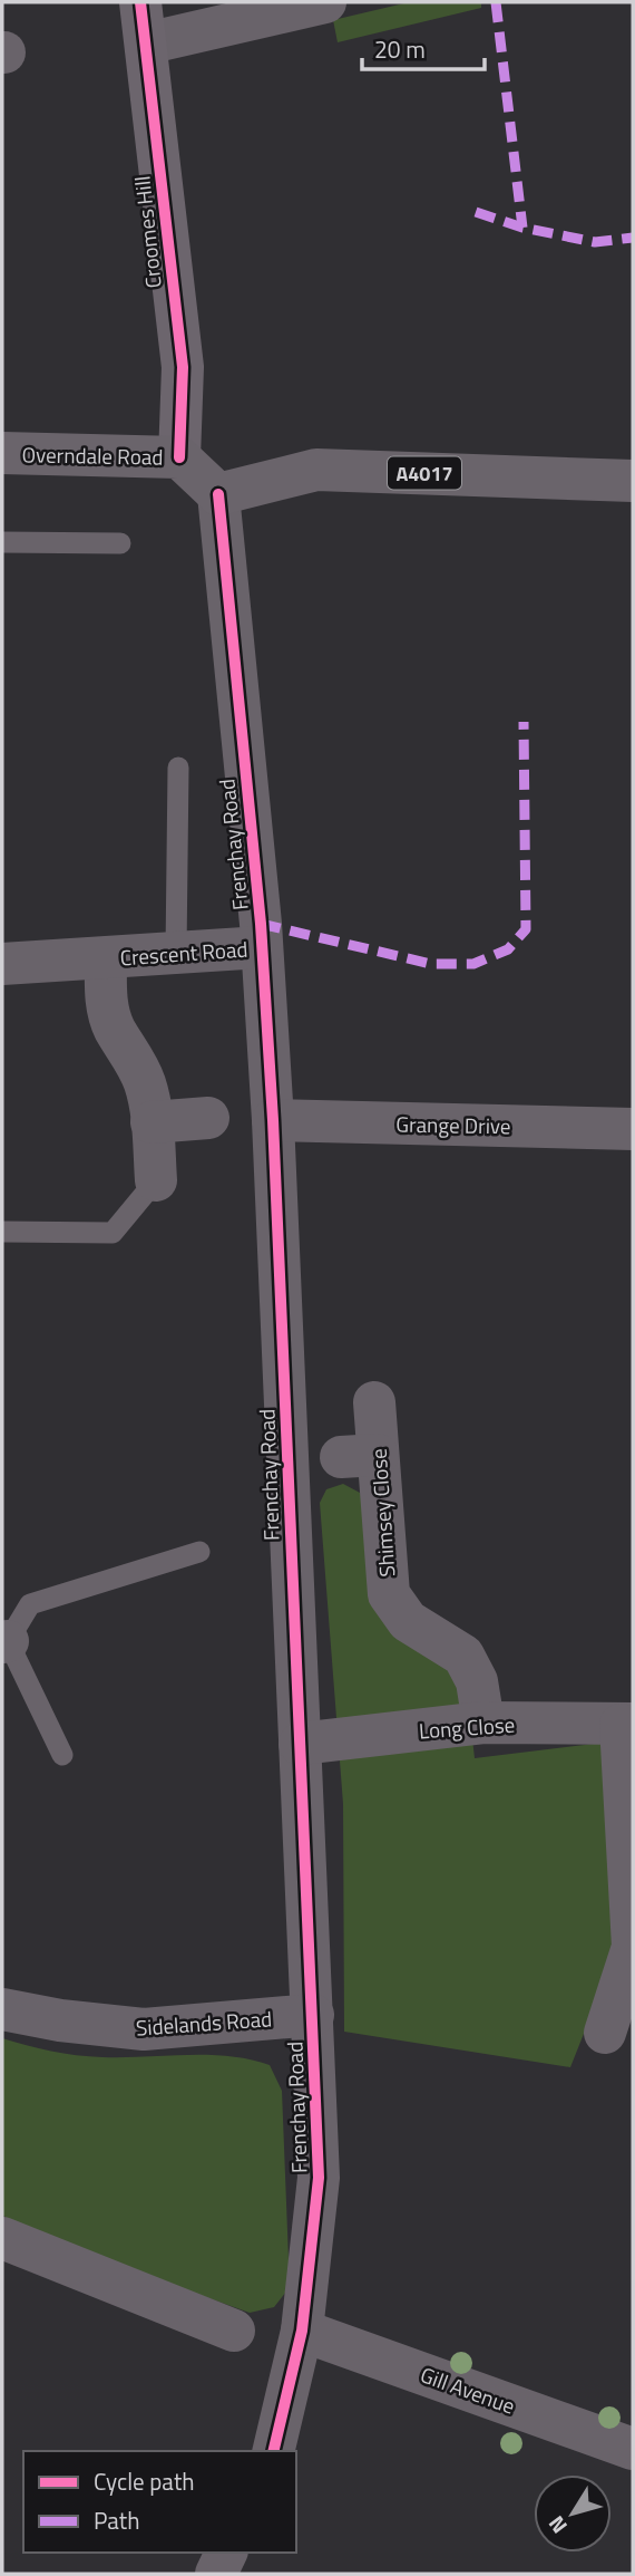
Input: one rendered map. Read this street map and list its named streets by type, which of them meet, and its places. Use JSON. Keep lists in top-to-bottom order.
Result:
{
  "streets": {
    "main road": ["Overndale Road", "A4017"],
    "street": [
      "Croomes Hill",
      "Frenchay Road",
      "Crescent Road",
      "Grange Drive",
      "Shimsey Close",
      "Long Close",
      "Sidelands Road",
      "Gill Avenue"
    ]
  },
  "crossings": [
    ["Croomes Hill", "Overndale Road"],
    ["Overndale Road", "A4017"],
    ["Overndale Road", "Frenchay Road"],
    ["A4017", "Frenchay Road"],
    ["Frenchay Road", "Crescent Road"],
    ["Frenchay Road", "Grange Drive"],
    ["Frenchay Road", "Long Close"],
    ["Frenchay Road", "Sidelands Road"],
    ["Frenchay Road", "Gill Avenue"],
    ["Shimsey Close", "Long Close"]
  ],
  "legend": ["Cycle path", "Path"],
  "scale_bar": "20 m",
  "north": "bottom left"
}
